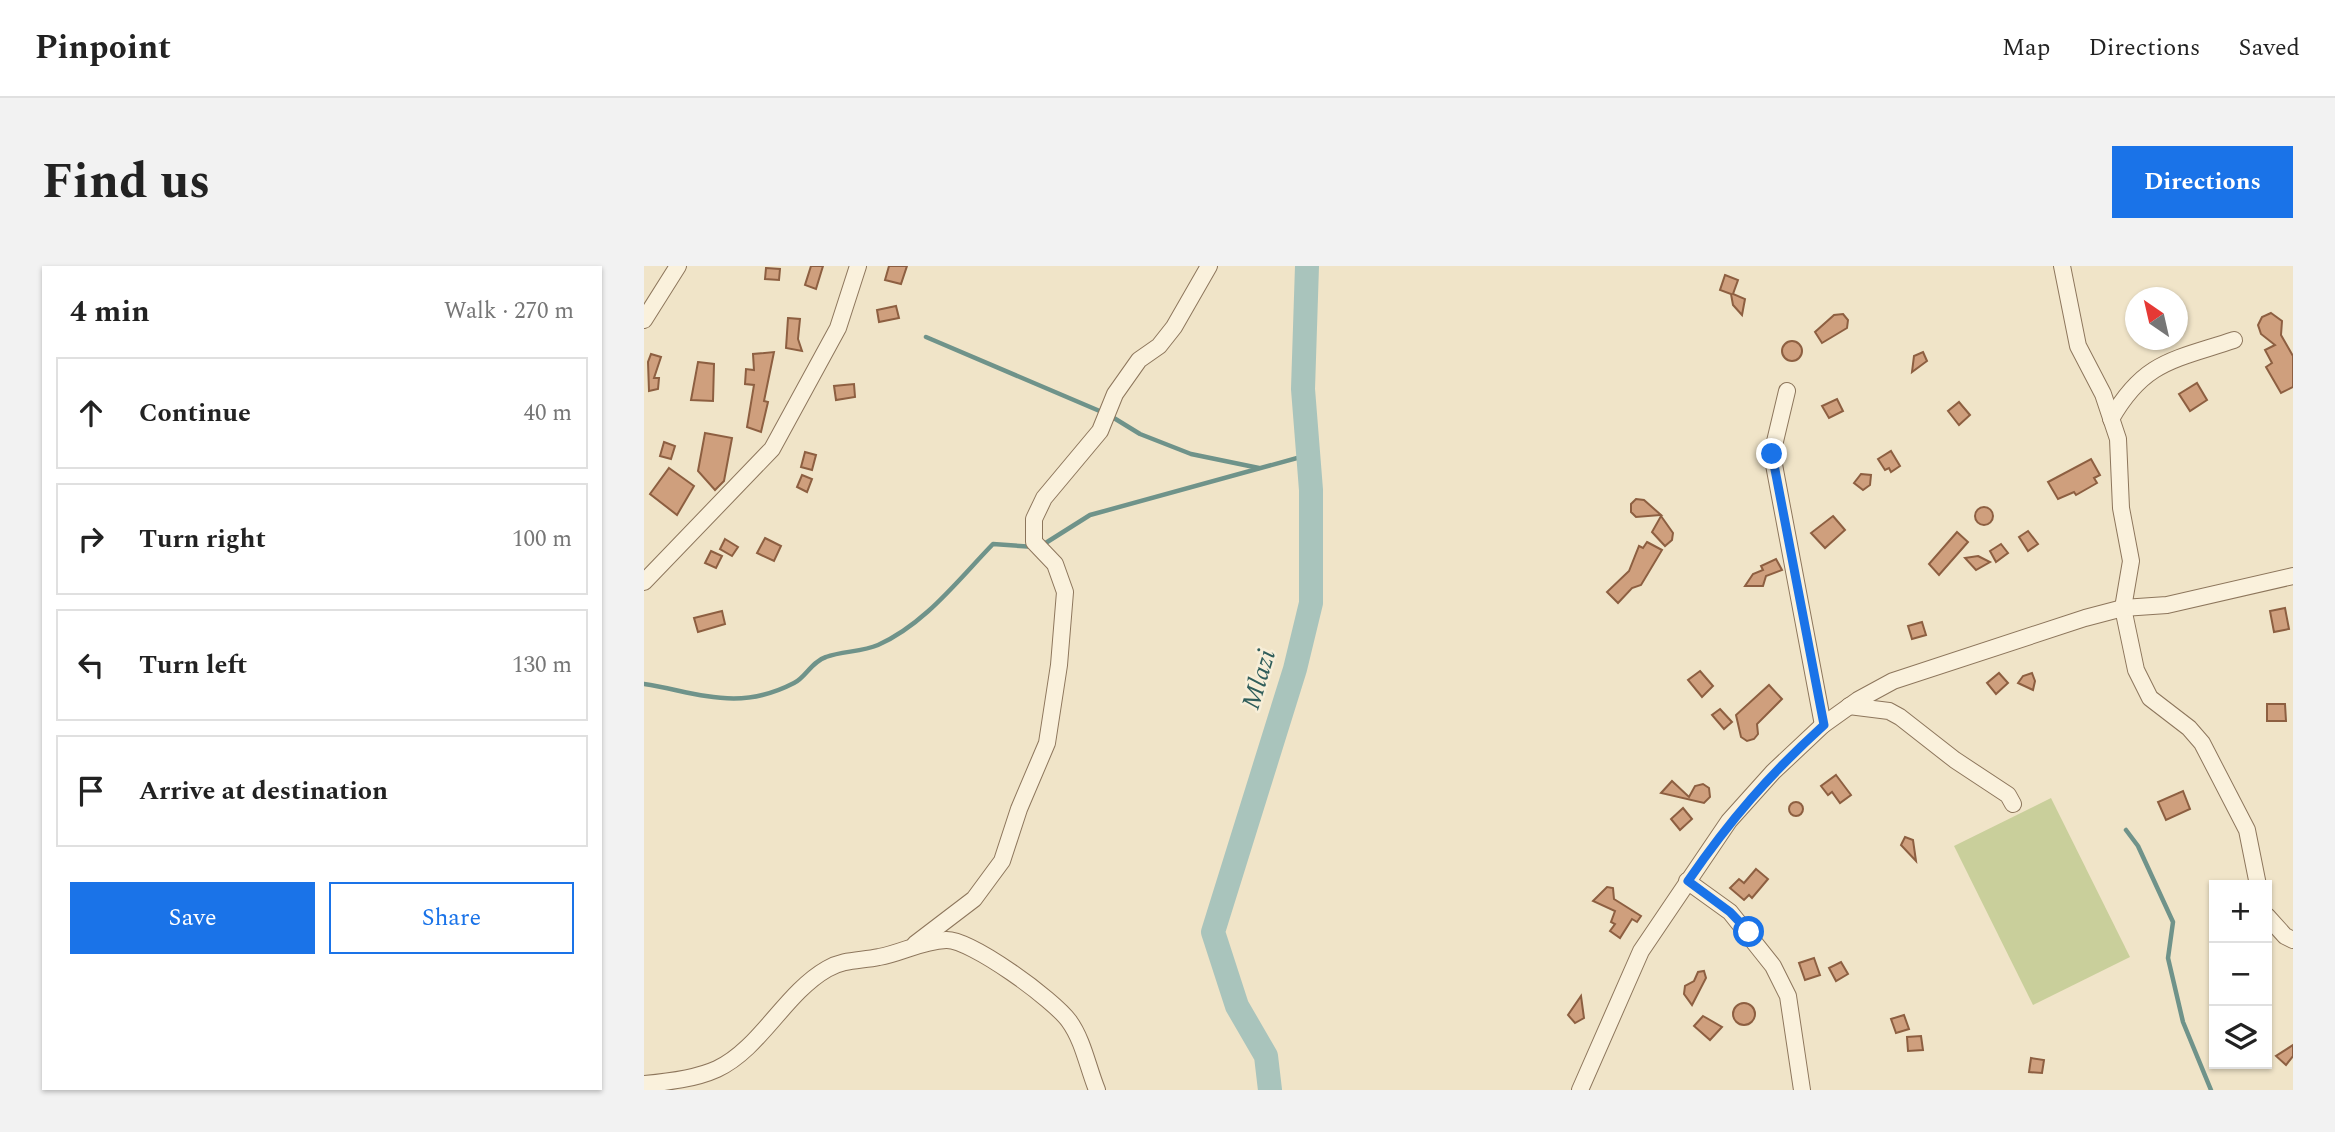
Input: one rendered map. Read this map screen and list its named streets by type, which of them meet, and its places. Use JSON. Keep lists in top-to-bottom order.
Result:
{
  "water": ["Mlazi"],
  "north": "top left",
  "page": {
    "header": "Pinpoint",
    "nav": ["Map", "Directions", "Saved"],
    "title": "Find us",
    "buttons": [
      "Directions",
      ["Save", "Share"]
    ],
    "heading": ["4 min", "Walk · 270 m"],
    "list": [
      ["Continue", "40 m"],
      ["Turn right", "100 m"],
      ["Turn left", "130 m"],
      "Arrive at destination"
    ],
    "map_buttons": ["+", "−"]
  }
}
